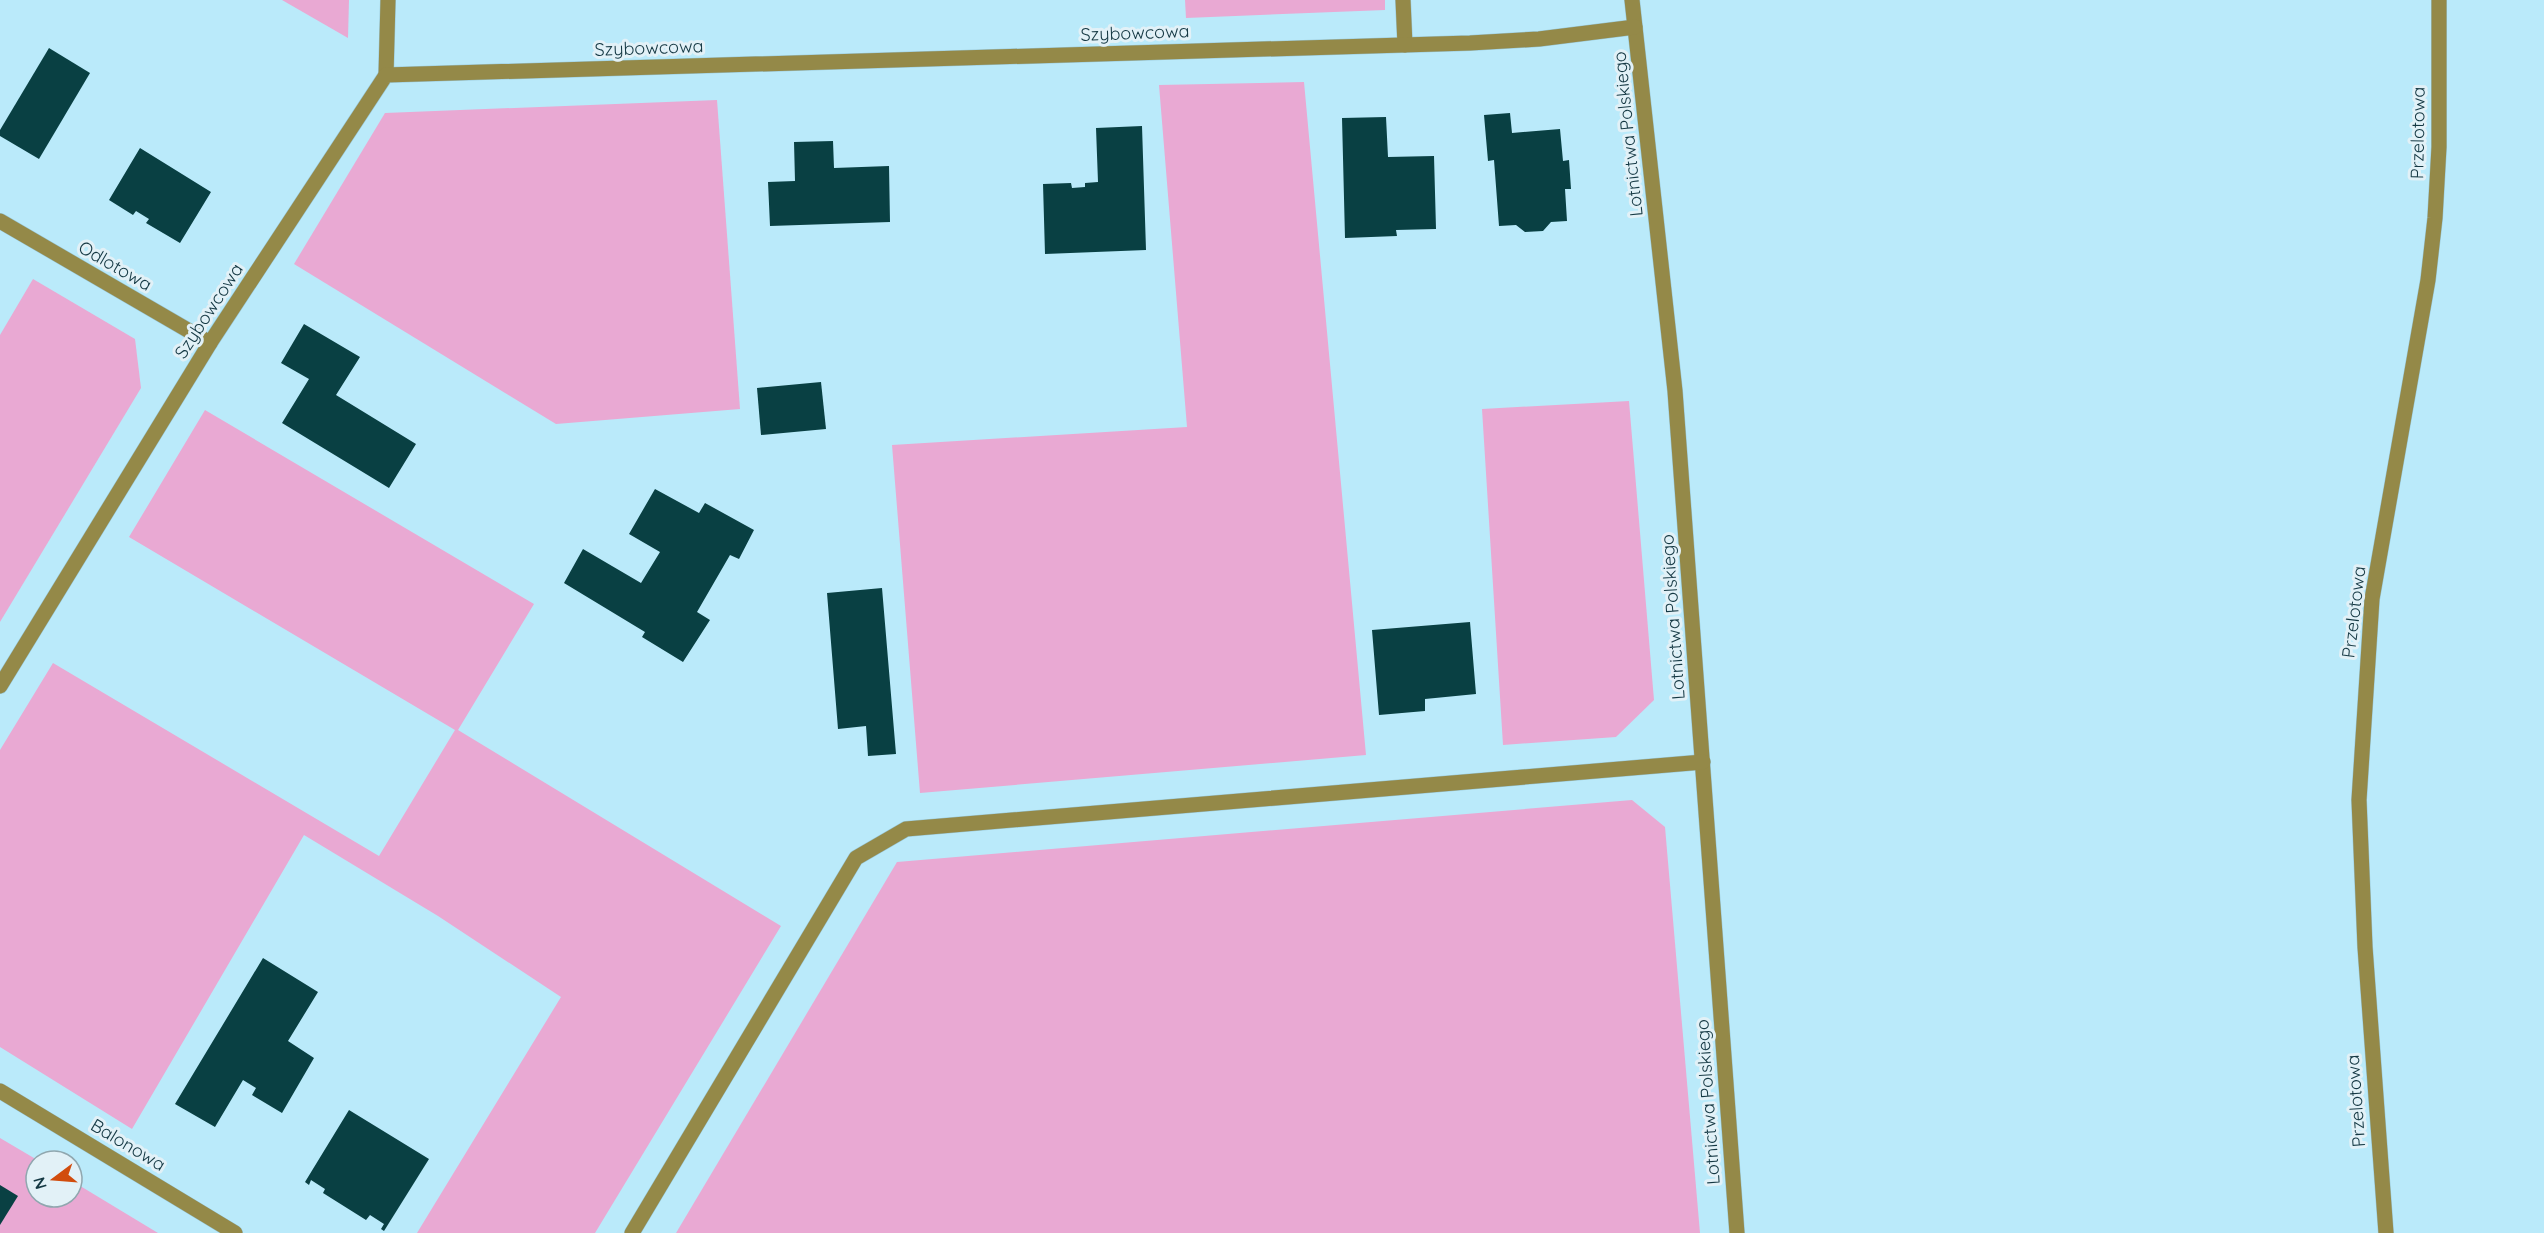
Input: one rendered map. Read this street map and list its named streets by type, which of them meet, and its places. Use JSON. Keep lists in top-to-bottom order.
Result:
{
  "streets": {
    "street": [
      "Szybowcowa",
      "Przelotowa",
      "Lotnictwa Polskiego",
      "Odlotowa",
      "Balonowa"
    ]
  },
  "crossings": [
    ["Szybowcowa", "Lotnictwa Polskiego"],
    ["Szybowcowa", "Odlotowa"]
  ],
  "north": "left"
}
